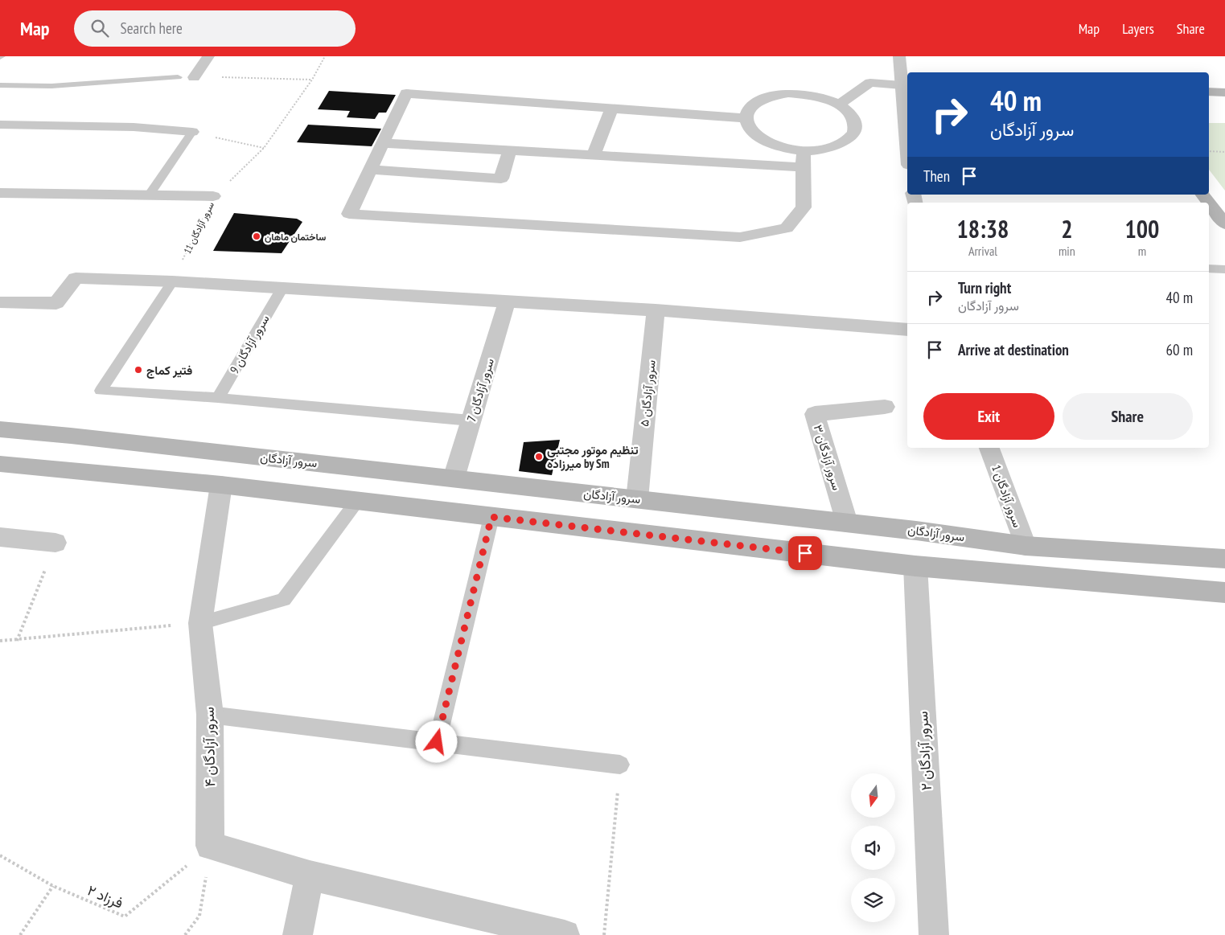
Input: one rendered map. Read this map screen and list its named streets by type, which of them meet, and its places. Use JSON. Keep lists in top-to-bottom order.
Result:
{
  "streets": {
    "main road": ["سرور آزادگان"],
    "street": [
      "سرور آزادگان 7",
      "سرور آزادگان ۵",
      "سرور آزادگان ۳",
      "سرور آزادگان 1",
      "سرور آزادگان ۴",
      "سرور آزادگان ۲"
    ],
    "lane": ["سرور آزادگان 9"],
    "path": ["سرور آزادگان 11", "فرزاد ۲"]
  },
  "crossings": [
    ["سرور آزادگان 7", "سرور آزادگان"],
    ["سرور آزادگان ۵", "سرور آزادگان"],
    ["سرور آزادگان ۳", "سرور آزادگان"],
    ["سرور آزادگان", "سرور آزادگان 1"],
    ["سرور آزادگان ۴", "فرزاد ۲"]
  ],
  "places": ["ساختمان ماهان", "فتیر کماج", "تنظیم موتور مجتبی میرزاده by Sm"],
  "north": "bottom",
  "page": {
    "header": "Map",
    "search": "Search here",
    "nav": ["Map", "Layers", "Share"],
    "turn": ["40 m", "سرور آزادگان"],
    "then": "Then",
    "eta": [
      "18:38",
      "Arrival",
      "2",
      "min",
      "100",
      "m"
    ],
    "list": [
      {
        "name": "Turn right",
        "note": "سرور آزادگان",
        "value": "40 m"
      },
      {
        "name": "Arrive at destination",
        "value": "60 m"
      }
    ],
    "buttons": ["Exit", "Share"]
  }
}
